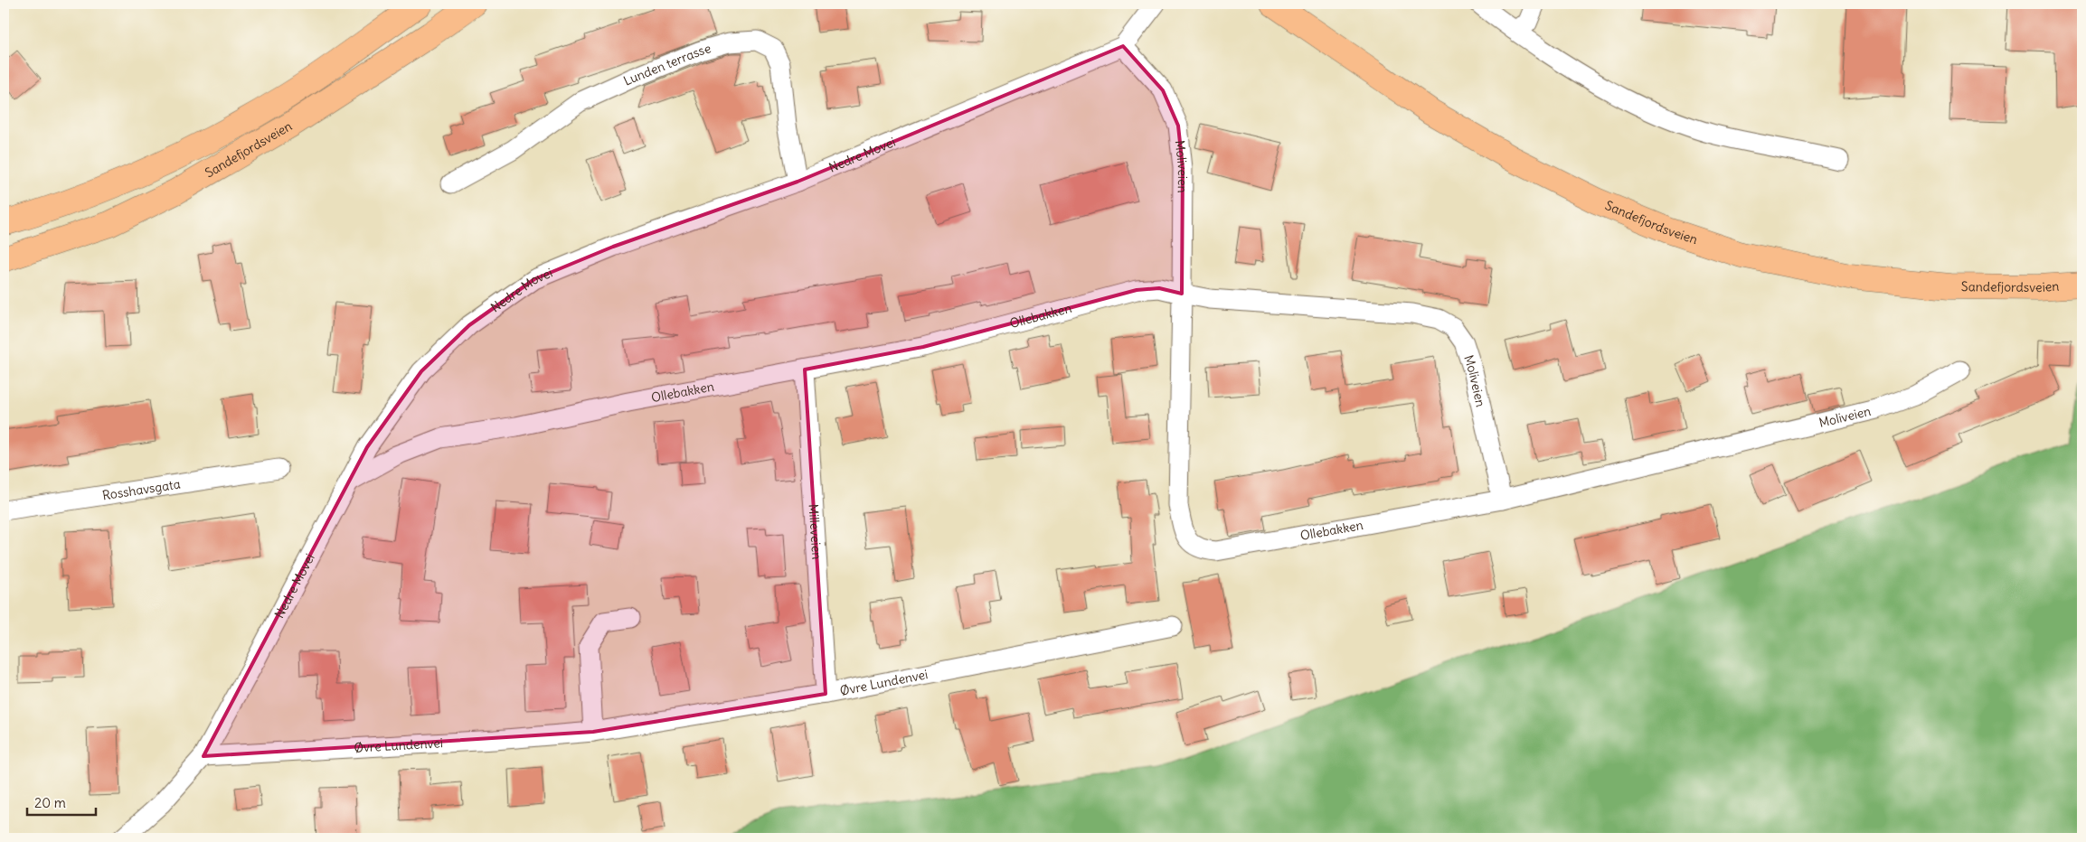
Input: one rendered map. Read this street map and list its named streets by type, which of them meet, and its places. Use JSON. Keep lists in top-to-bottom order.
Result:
{
  "streets": {
    "main road": ["Sandefjordsveien"],
    "street": [
      "Lunden terrasse",
      "Nedre Movei",
      "Moliveien",
      "Ollebakken",
      "Rosshavsgata",
      "Milleveien",
      "Øvre Lundenvei"
    ]
  },
  "crossings": [
    ["Lunden terrasse", "Nedre Movei"],
    ["Nedre Movei", "Moliveien"],
    ["Nedre Movei", "Ollebakken"],
    ["Nedre Movei", "Øvre Lundenvei"],
    ["Moliveien", "Ollebakken"],
    ["Ollebakken", "Milleveien"],
    ["Milleveien", "Øvre Lundenvei"]
  ],
  "scale_bar": "20 m"
}
